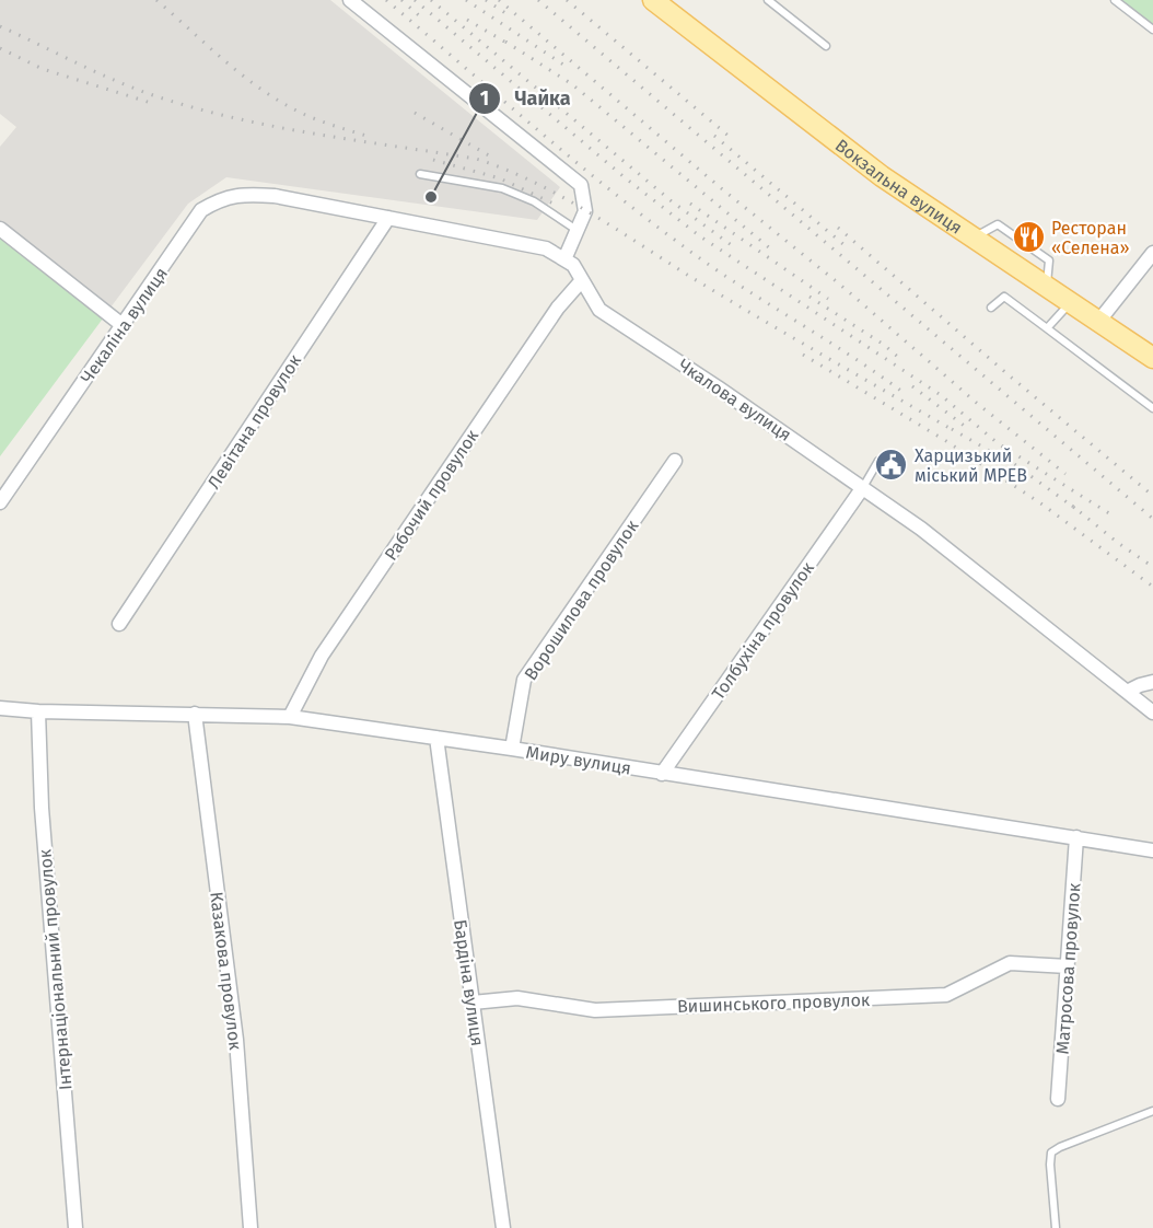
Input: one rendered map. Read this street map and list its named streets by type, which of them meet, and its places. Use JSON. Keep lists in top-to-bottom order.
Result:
{
  "streets": {
    "main road": ["Вокзальна вулиця"],
    "street": [
      "Чекаліна вулиця",
      "Чкалова вулиця",
      "Левітана провулок",
      "Рабочий провулок",
      "Ворошилова провулок",
      "Толбухіна провулок",
      "Миру вулиця",
      "Матросова провулок",
      "Інтернаціональний провулок",
      "Казакова провулок",
      "Бардіна вулиця",
      "Вишинського провулок"
    ]
  },
  "crossings": [
    ["Чекаліна вулиця", "Чкалова вулиця"],
    ["Чкалова вулиця", "Левітана провулок"],
    ["Чкалова вулиця", "Рабочий провулок"],
    ["Чкалова вулиця", "Толбухіна провулок"],
    ["Рабочий провулок", "Миру вулиця"],
    ["Ворошилова провулок", "Миру вулиця"],
    ["Толбухіна провулок", "Миру вулиця"],
    ["Миру вулиця", "Матросова провулок"],
    ["Миру вулиця", "Інтернаціональний провулок"],
    ["Миру вулиця", "Казакова провулок"],
    ["Миру вулиця", "Бардіна вулиця"],
    ["Матросова провулок", "Вишинського провулок"],
    ["Бардіна вулиця", "Вишинського провулок"]
  ],
  "places": {
    "other": ["Чайка"],
    "restaurant": ["Ресторан «Селена»"],
    "public building": ["Харцизький міський МРЕВ"]
  }
}
